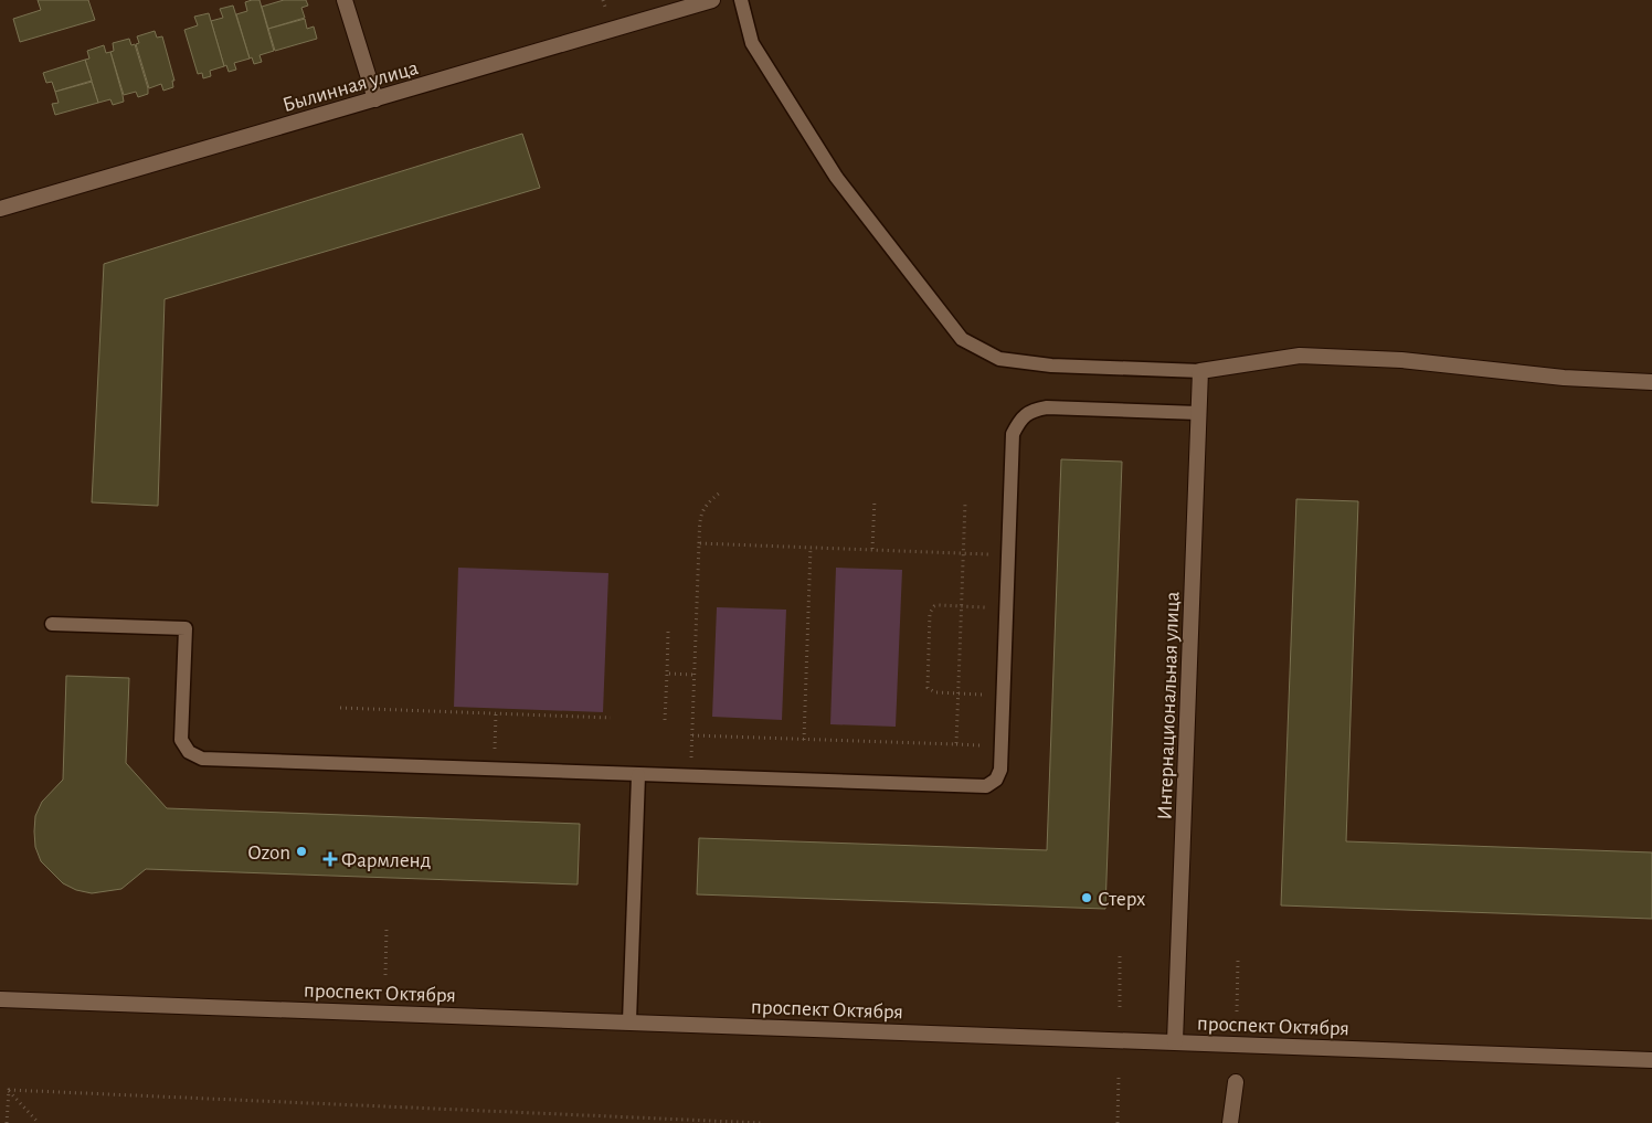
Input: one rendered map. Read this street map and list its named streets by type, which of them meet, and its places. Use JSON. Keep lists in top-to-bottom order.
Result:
{
  "streets": {
    "street": ["Былинная улица", "Интернациональная улица", "проспект Октября"]
  },
  "crossings": [
    ["Интернациональная улица", "проспект Октября"]
  ],
  "places": {
    "other": ["Ozon", "Стерх"],
    "health": ["Фармленд"]
  }
}
